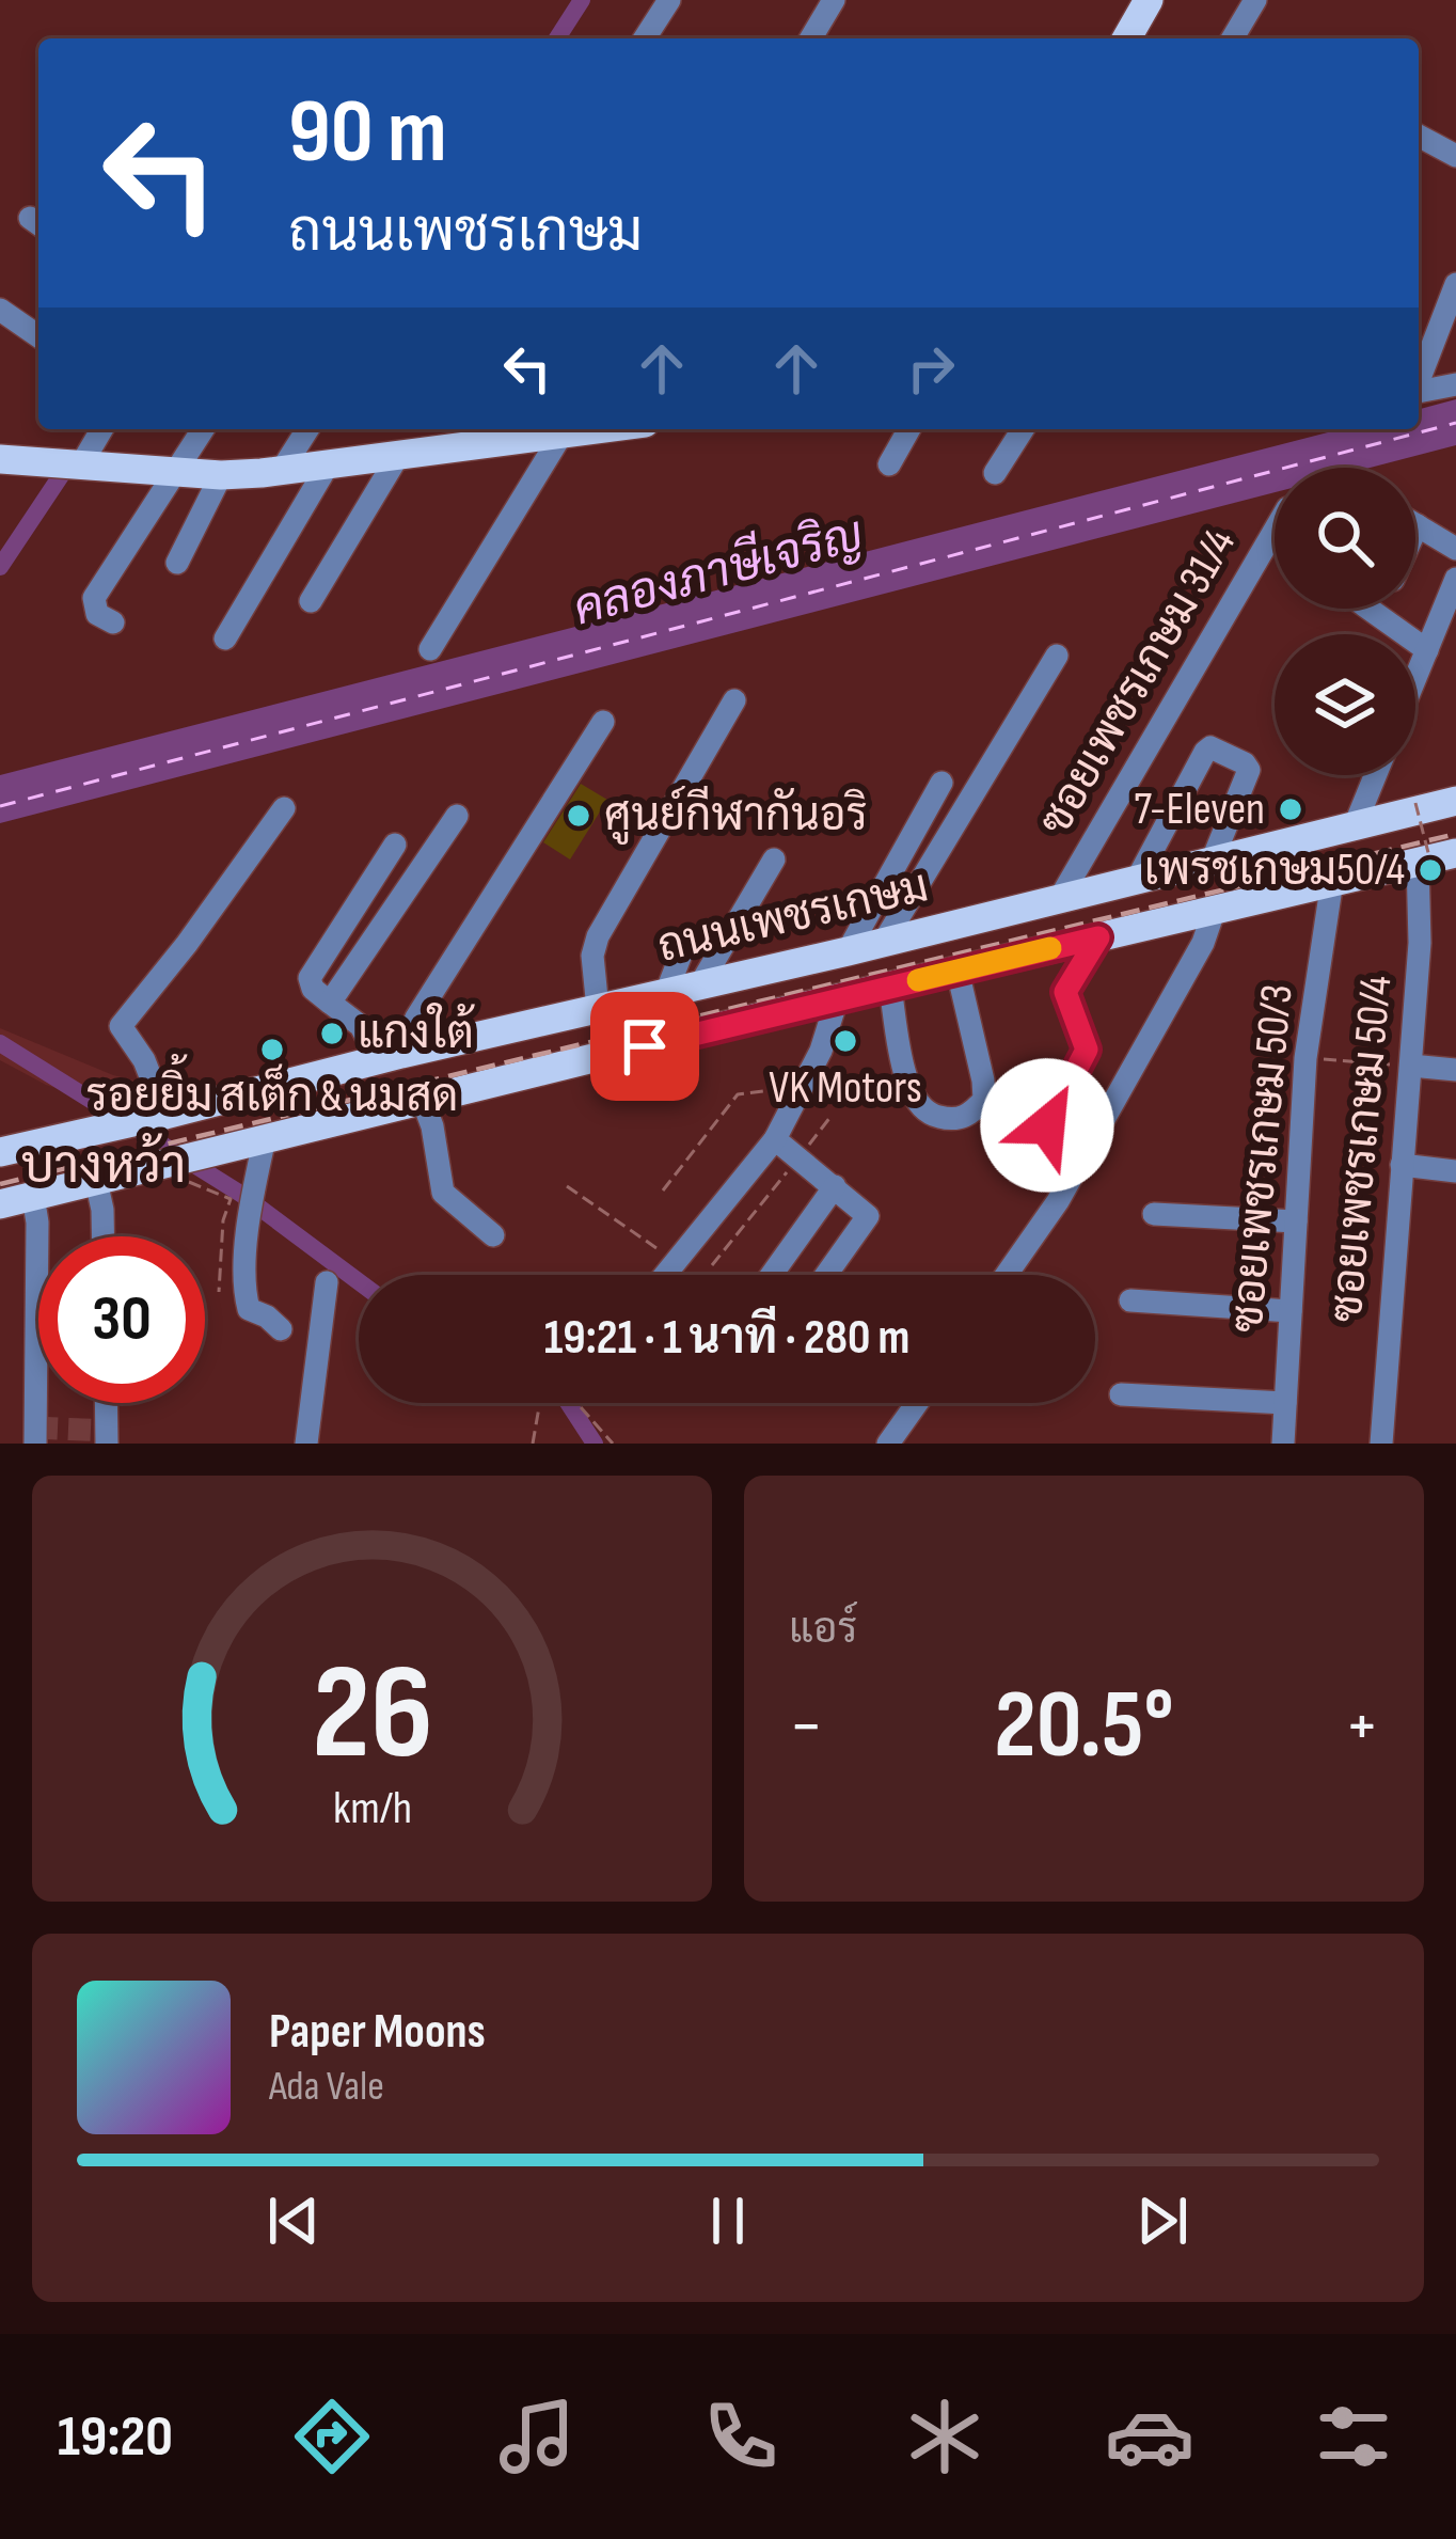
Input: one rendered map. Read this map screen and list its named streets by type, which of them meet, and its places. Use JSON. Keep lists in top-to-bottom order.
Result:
{
  "streets": {
    "main road": ["ถนนเพชรเกษม"],
    "street": ["ซอยเพชรเกษม 31/4", "ซอยเพชรเกษม 50/4", "ซอยเพชรเกษม 50/3"]
  },
  "crossings": [
    ["ซอยเพชรเกษม 31/4", "ถนนเพชรเกษม"],
    ["ถนนเพชรเกษม", "ซอยเพชรเกษม 50/4"],
    ["ถนนเพชรเกษม", "ซอยเพชรเกษม 50/3"]
  ],
  "districts": ["บางหว้า"],
  "water": ["คลองภาษีเจริญ"],
  "places": [
    "7-Eleven",
    "ศูนย์กีฬากันอริ",
    "เพรชเกษม50/4",
    "แกงใต้",
    "VK Motors",
    "รอยยิ้ม สเต็ก & นมสด"
  ],
  "page": {
    "turn": ["90 m", "ถนนเพชรเกษม"],
    "limit": "30",
    "trip": "19:21 · 1 นาที · 280 m",
    "tile": "แอร์",
    "heat": ["−", "20.5°", "+"],
    "song": ["Paper Moons", "Ada Vale"],
    "tabs": "19:20",
    "gauge": ["26", "km/h"]
  }
}
